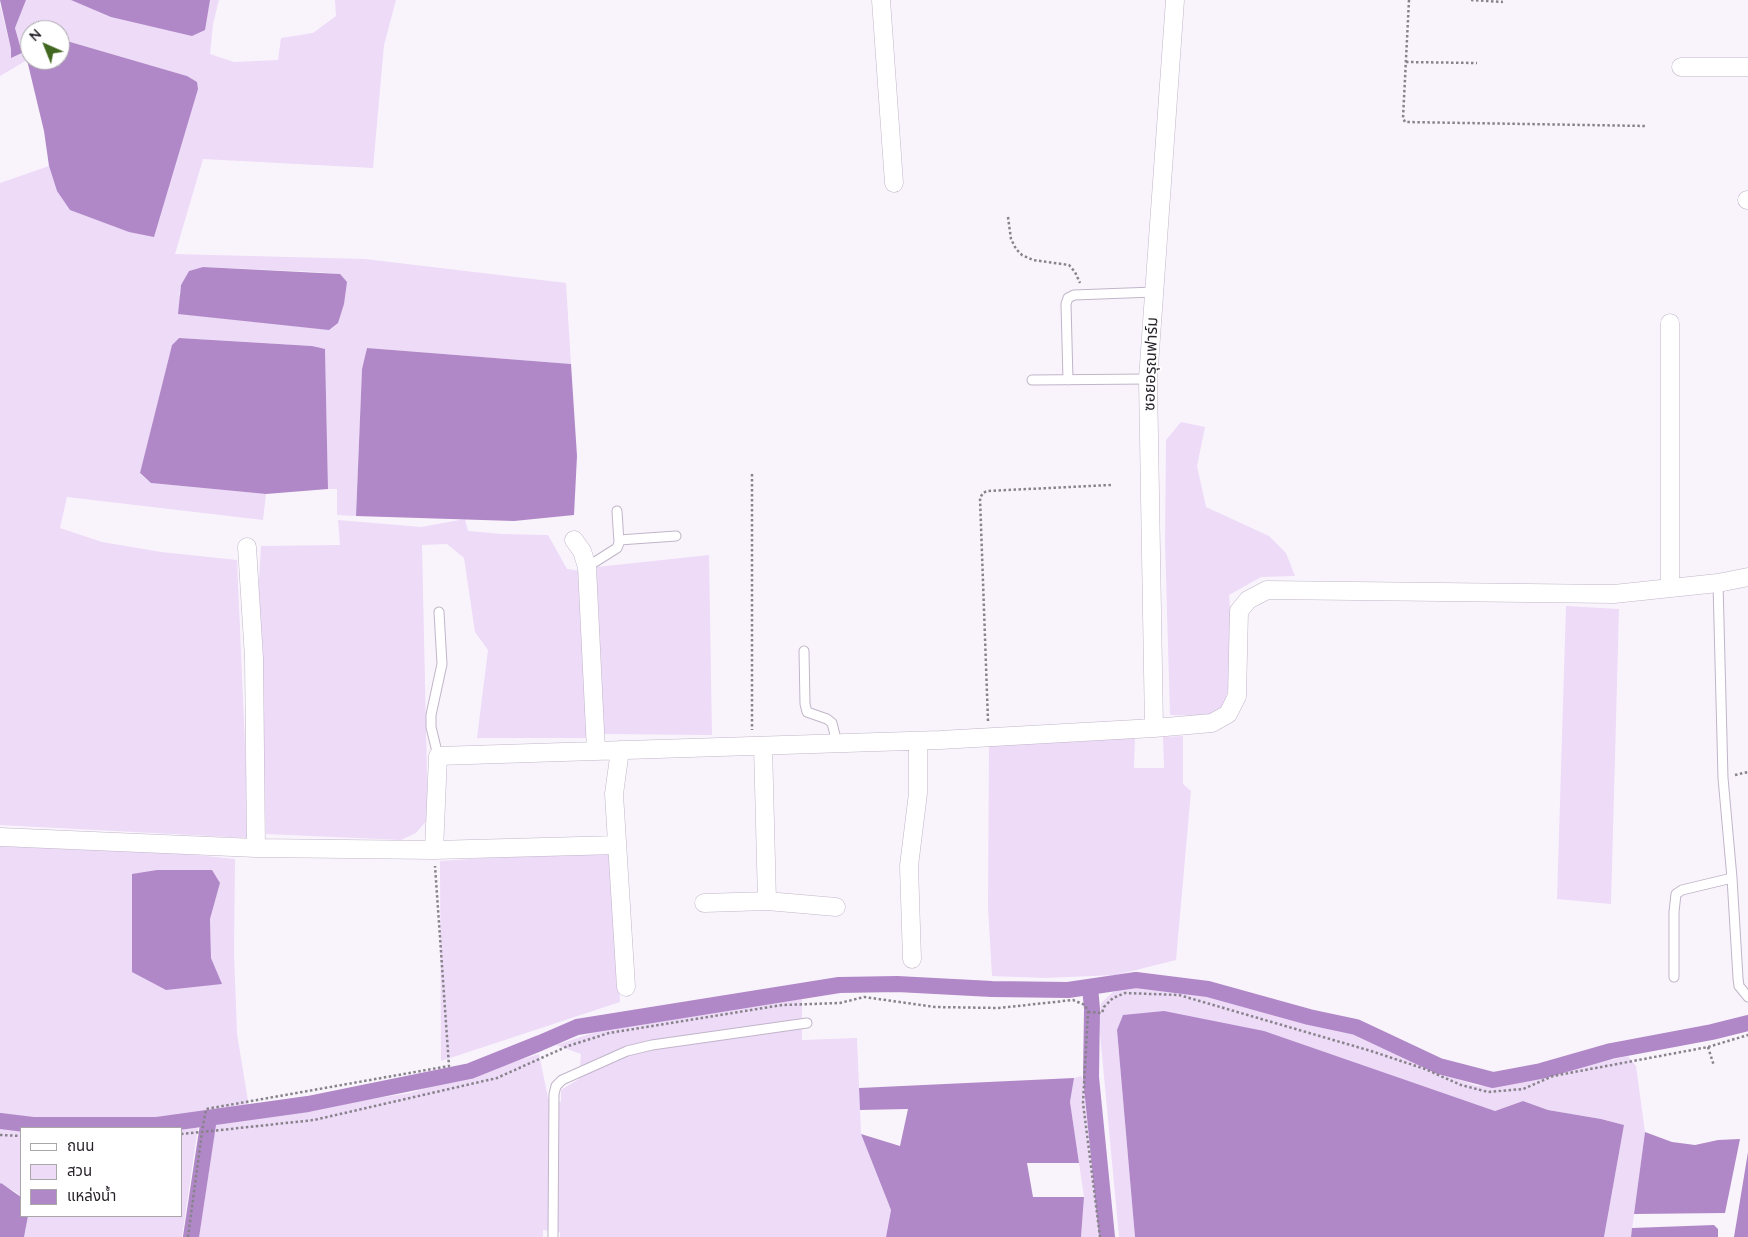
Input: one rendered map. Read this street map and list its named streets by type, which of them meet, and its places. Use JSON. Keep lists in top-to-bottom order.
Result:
{
  "streets": {
    "street": ["ซอยอรุณฟาร์ม"]
  },
  "legend": ["ถนน", "สวน", "แหล่งน้ำ"],
  "north": "top left"
}
